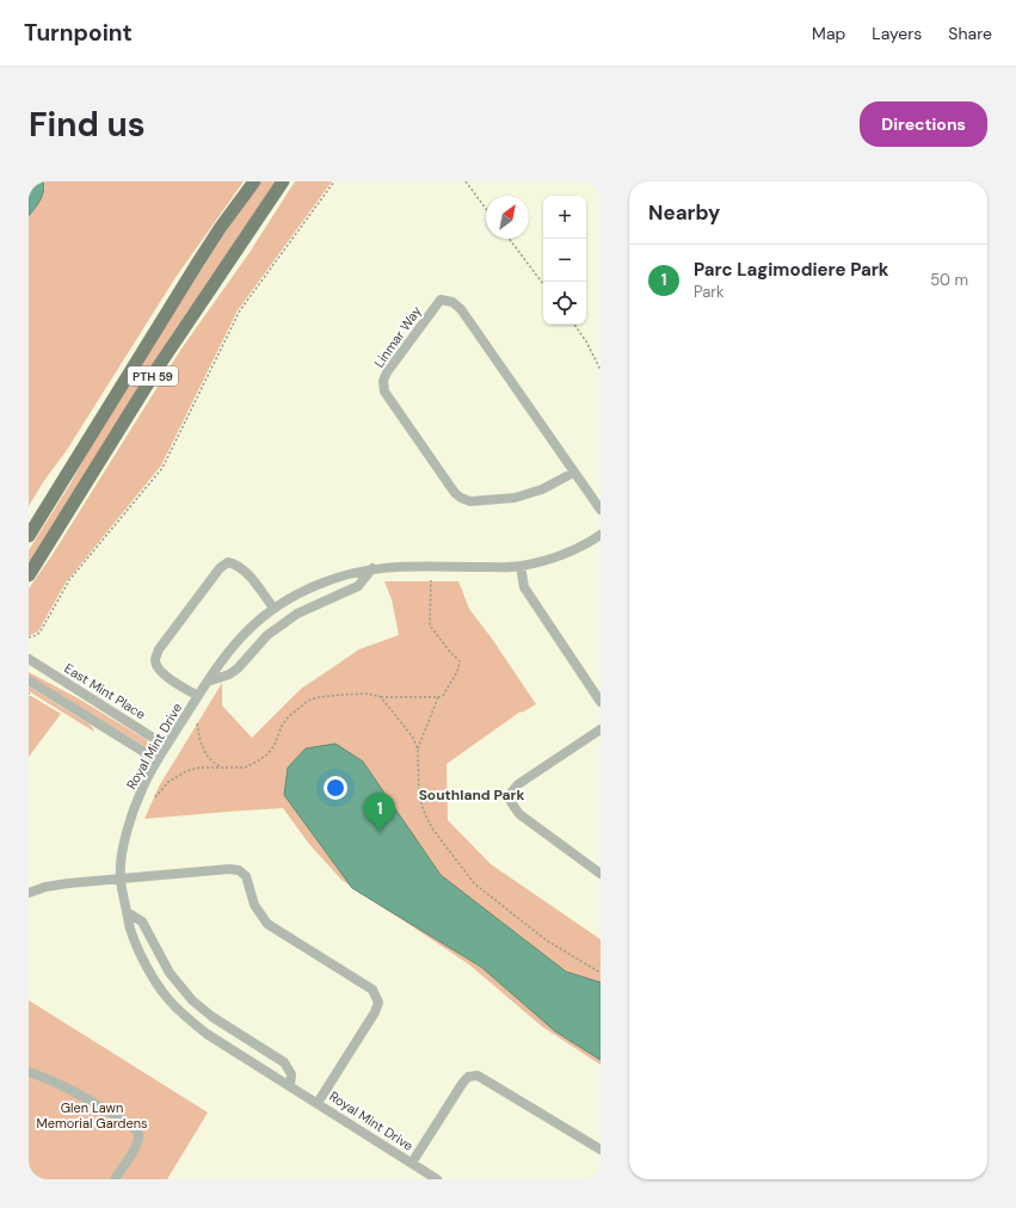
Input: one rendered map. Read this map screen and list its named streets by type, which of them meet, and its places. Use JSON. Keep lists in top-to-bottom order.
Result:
{
  "streets": {
    "main road": ["PTH 59"],
    "street": ["Linmar Way", "East Mint Place", "Royal Mint Drive"]
  },
  "crossings": [
    ["East Mint Place", "Royal Mint Drive"]
  ],
  "districts": ["Southland Park"],
  "parks": ["Glen Lawn Memorial Gardens"],
  "north": "top right",
  "page": {
    "header": "Turnpoint",
    "nav": ["Map", "Layers", "Share"],
    "buttons": "Directions",
    "title": "Find us",
    "heading": "Nearby",
    "map_buttons": ["+", "−"],
    "list": [
      {
        "mark": "1",
        "name": "Parc Lagimodiere Park",
        "note": "Park",
        "value": "50 m"
      }
    ],
    "pins": "1"
  }
}
